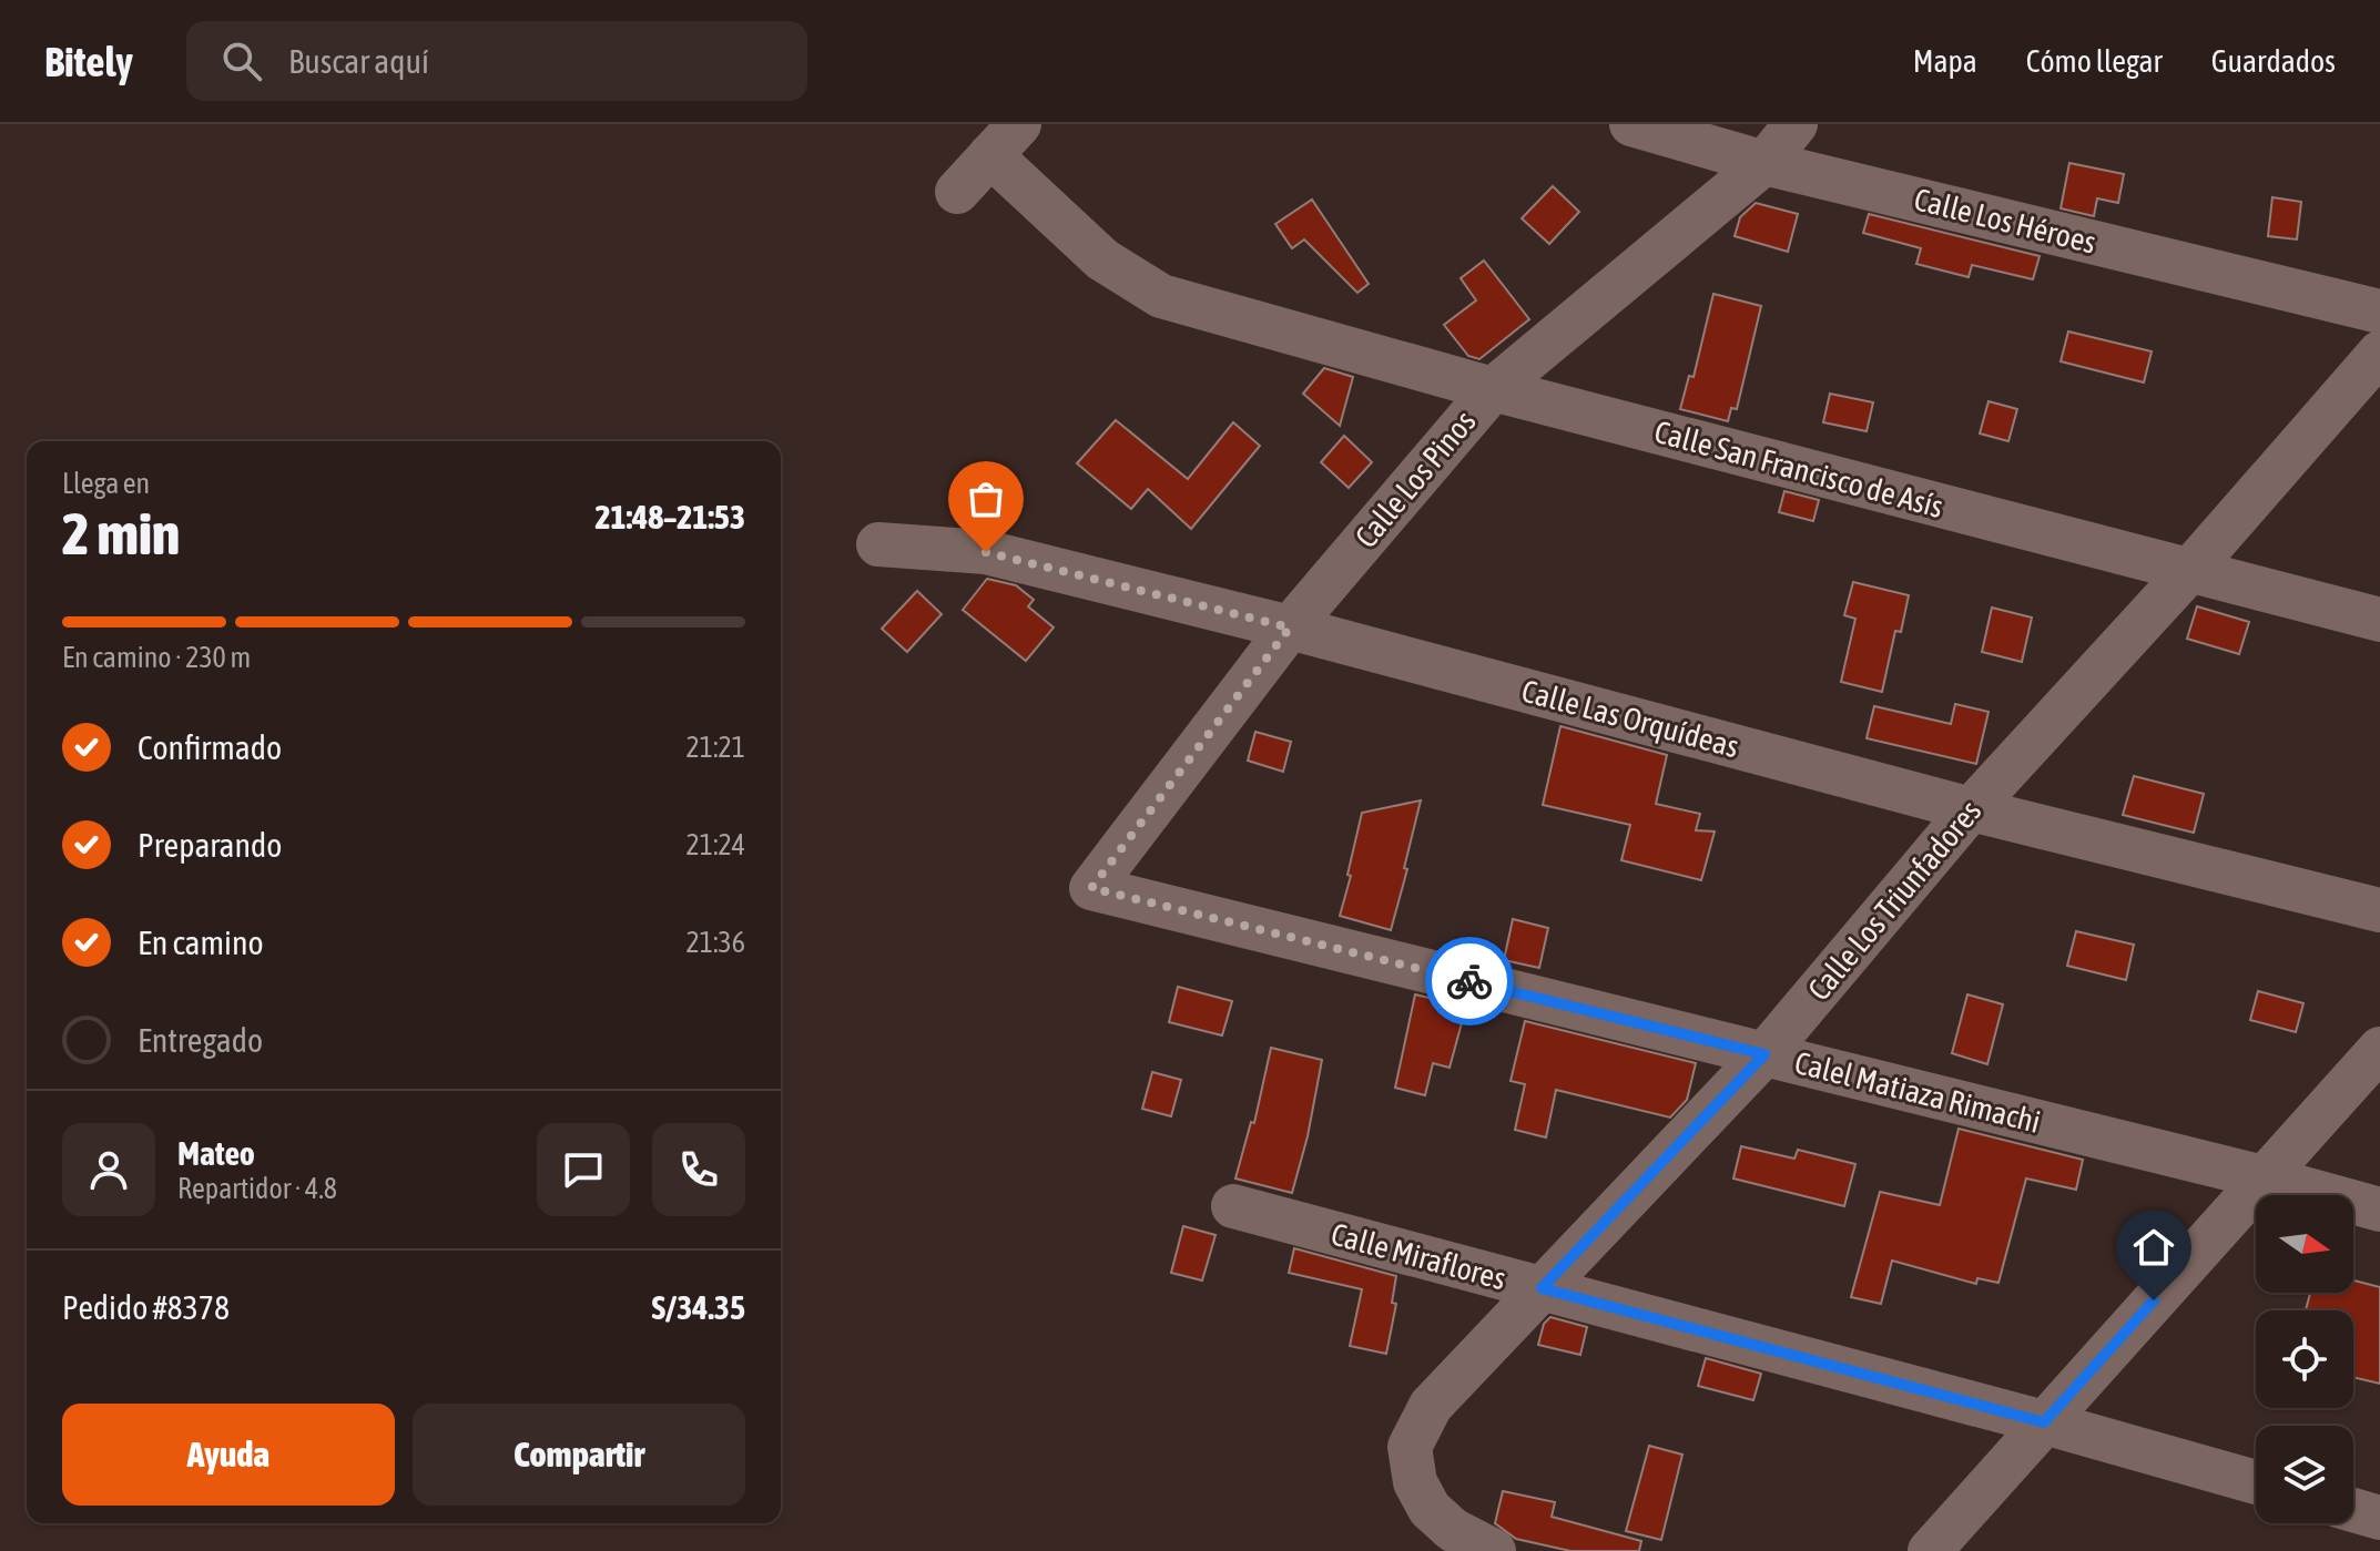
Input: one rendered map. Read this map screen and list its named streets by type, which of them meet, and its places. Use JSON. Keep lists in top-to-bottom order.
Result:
{
  "streets": {
    "street": [
      "Calle Los Héroes",
      "Calle San Francisco de Asís",
      "Calle Los Pinos",
      "Calle Las Orquídeas",
      "Calle Los Triunfadores",
      "Calel Matiaza Rimachi",
      "Calle Miraflores"
    ]
  },
  "crossings": [
    ["Calle Los Héroes", "Calle Los Pinos"],
    ["Calle San Francisco de Asís", "Calle Los Pinos"],
    ["Calle San Francisco de Asís", "Calle Los Triunfadores"],
    ["Calle Los Pinos", "Calle Las Orquídeas"],
    ["Calle Los Pinos", "Calel Matiaza Rimachi"],
    ["Calle Las Orquídeas", "Calle Los Triunfadores"],
    ["Calle Los Triunfadores", "Calel Matiaza Rimachi"],
    ["Calle Los Triunfadores", "Calle Miraflores"]
  ],
  "north": "right",
  "page": {
    "header": "Bitely",
    "search": "Buscar aquí",
    "nav": ["Mapa", "Cómo llegar", "Guardados"],
    "heading": ["2 min", "Llega en", "21:48–21:53"],
    "panel": [
      "Mateo",
      "Repartidor · 4.8",
      "Pedido #8378",
      "S/34.35"
    ],
    "bar": "En camino · 230 m",
    "list": [
      ["Confirmado", "21:21"],
      ["Preparando", "21:24"],
      ["En camino", "21:36"],
      "Entregado"
    ],
    "buttons": ["Ayuda", "Compartir"]
  }
}
